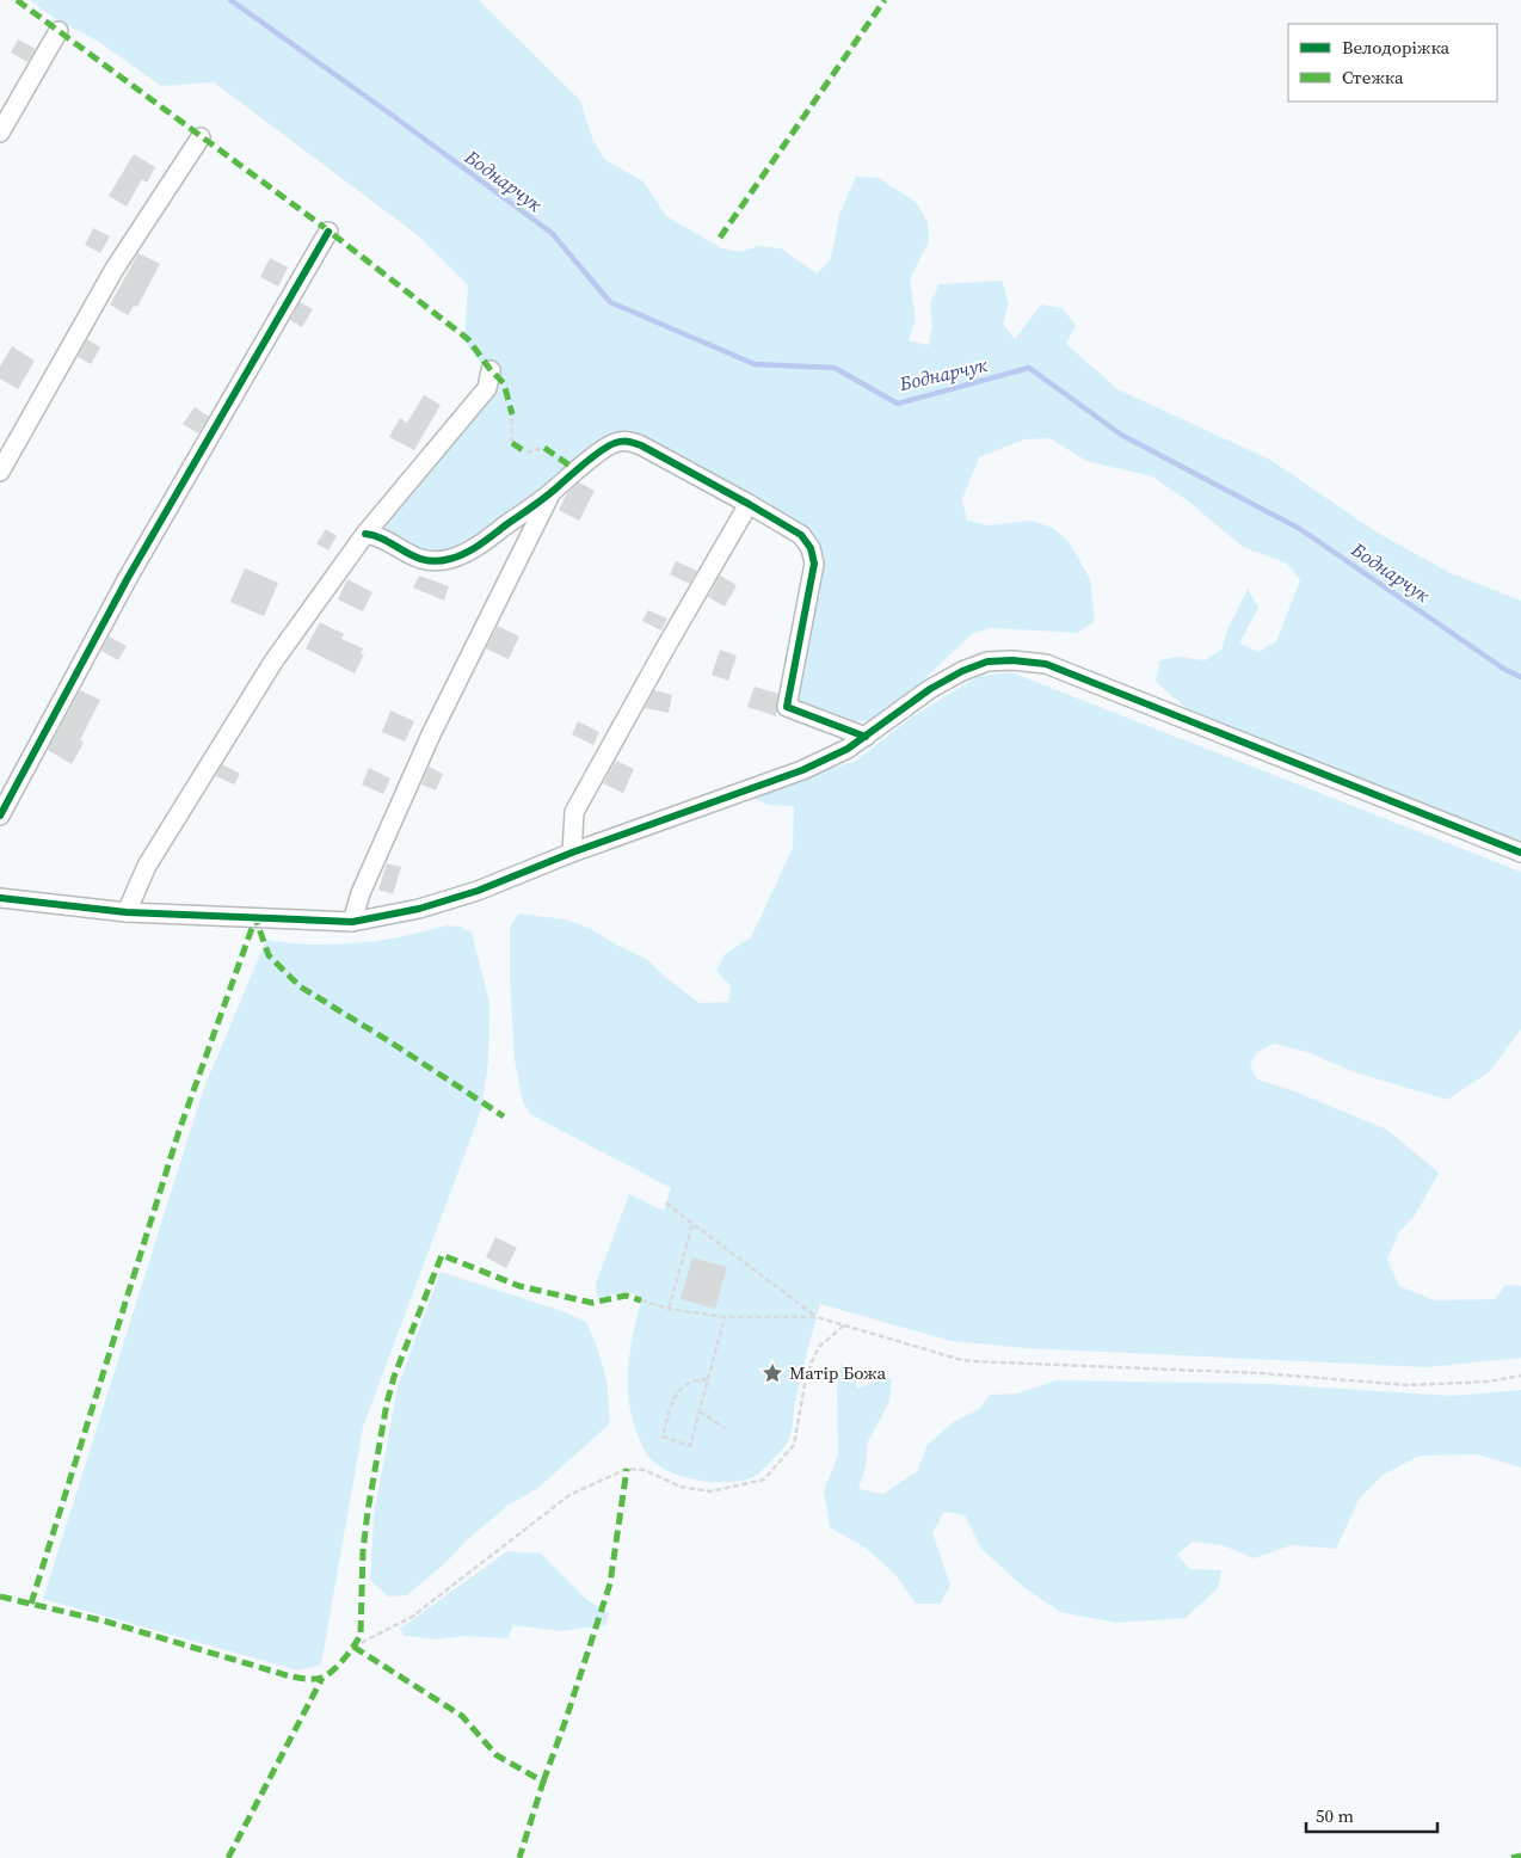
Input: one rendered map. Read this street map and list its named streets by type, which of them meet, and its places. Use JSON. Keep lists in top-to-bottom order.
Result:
{
  "water": ["Боднарчук"],
  "places": {
    "place": ["Матір Божа"]
  },
  "legend": ["Велодоріжка", "Стежка"],
  "scale_bar": "50 m"
}
